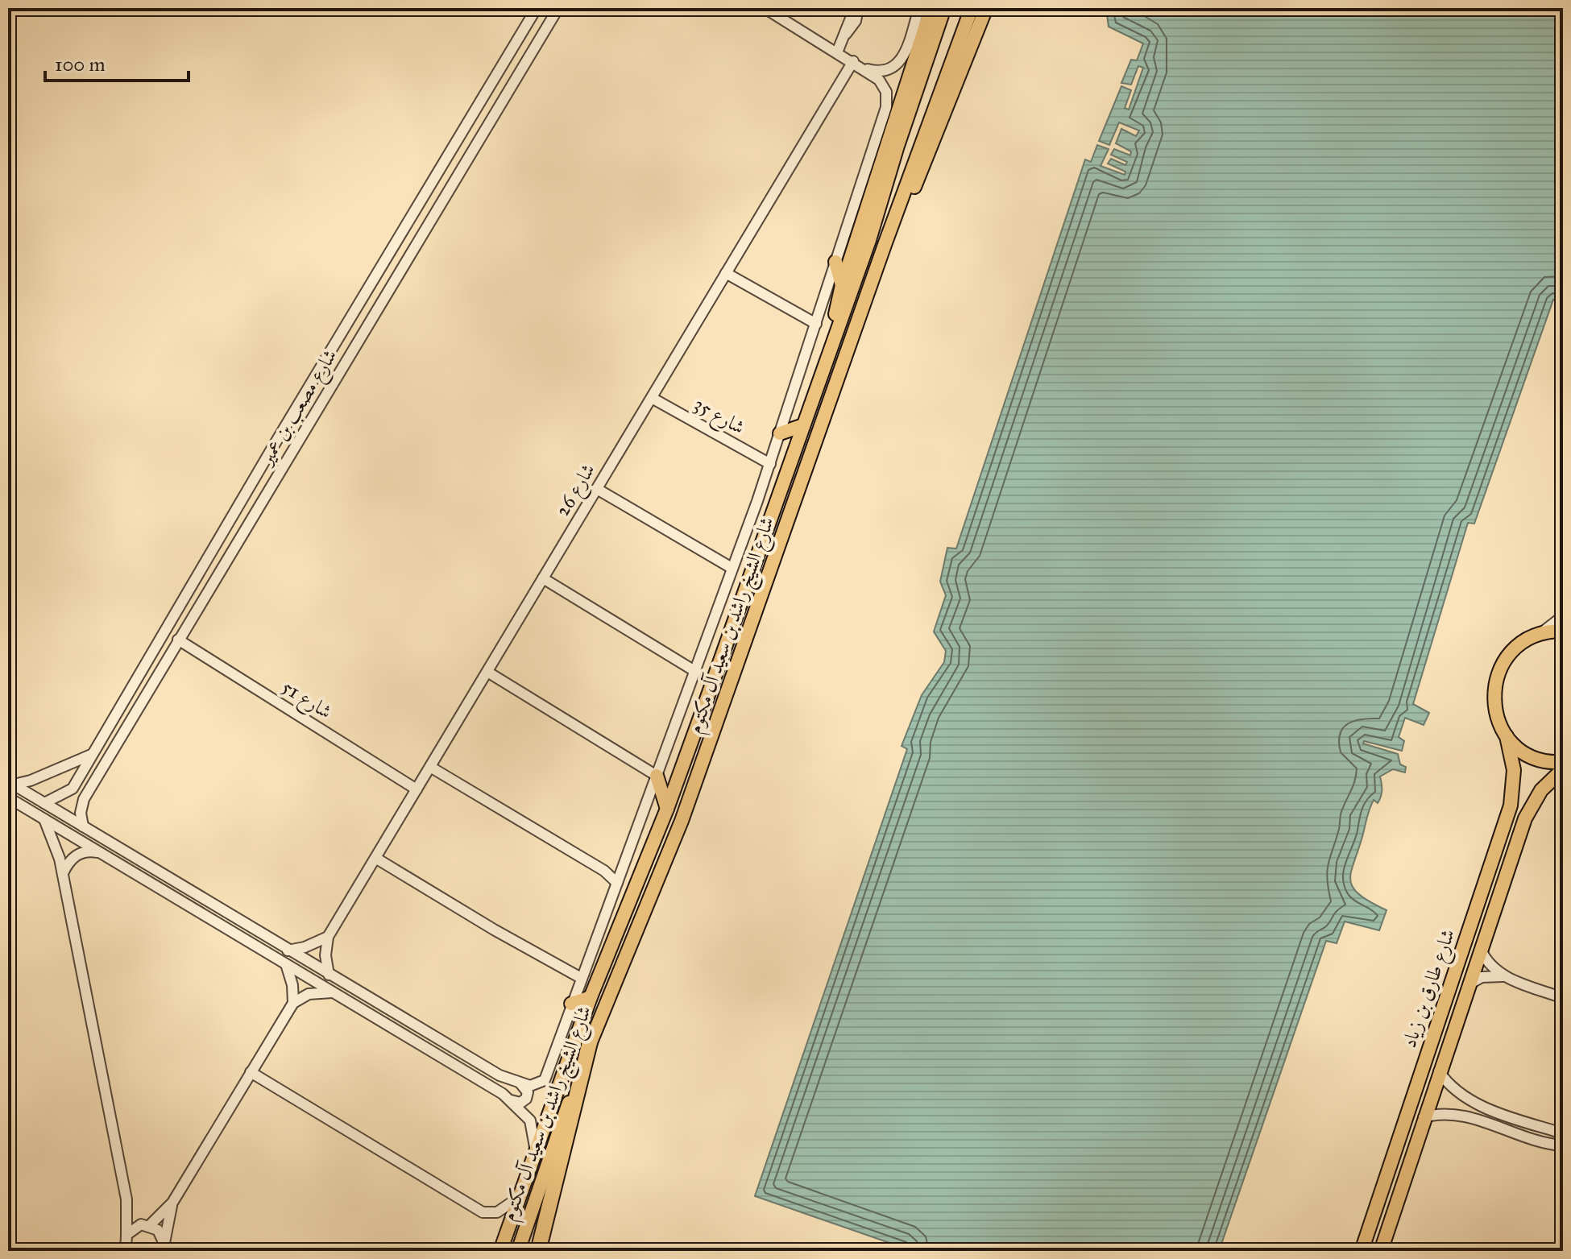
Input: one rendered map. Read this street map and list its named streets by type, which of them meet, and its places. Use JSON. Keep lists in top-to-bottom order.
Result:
{
  "streets": {
    "main road": ["شارع الشيخ راشد بن سعيد آل مكتوم", "شارع طارق بن زياد"],
    "street": [
      "شارع مصعب بن عمير",
      "شارع 35",
      "شارع 26",
      "شارع 51"
    ]
  },
  "crossings": [
    ["شارع مصعب بن عمير", "شارع 51"],
    ["شارع 35", "شارع 26"],
    ["شارع 26", "شارع 51"]
  ],
  "scale_bar": "100 m"
}
